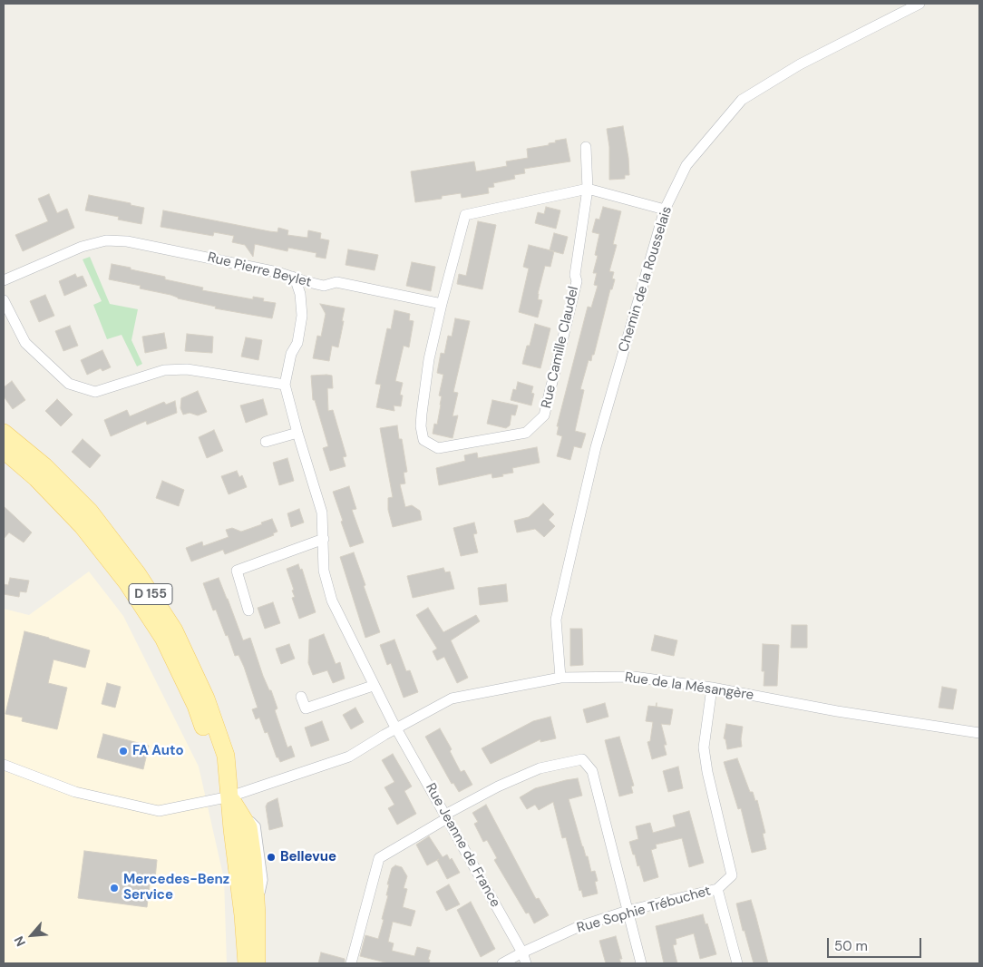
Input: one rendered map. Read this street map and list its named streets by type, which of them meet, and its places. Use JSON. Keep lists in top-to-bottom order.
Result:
{
  "streets": {
    "main road": ["D 155"],
    "street": [
      "Rue Pierre Beylet",
      "Chemin de la Rousselais",
      "Rue Camille Claudel",
      "Rue de la Mésangère",
      "Rue Jeanne de France",
      "Rue Sophie Trébuchet"
    ]
  },
  "crossings": [
    ["Rue Pierre Beylet", "Rue Camille Claudel"],
    ["Chemin de la Rousselais", "Rue de la Mésangère"],
    ["D 155", "Rue de la Mésangère"],
    ["Rue de la Mésangère", "Rue Jeanne de France"],
    ["Rue de la Mésangère", "Rue Sophie Trébuchet"],
    ["Rue Jeanne de France", "Rue Sophie Trébuchet"]
  ],
  "places": ["FA Auto", "Bellevue", "Mercedes-Benz Service"],
  "scale_bar": "50 m",
  "north": "bottom left"
}
